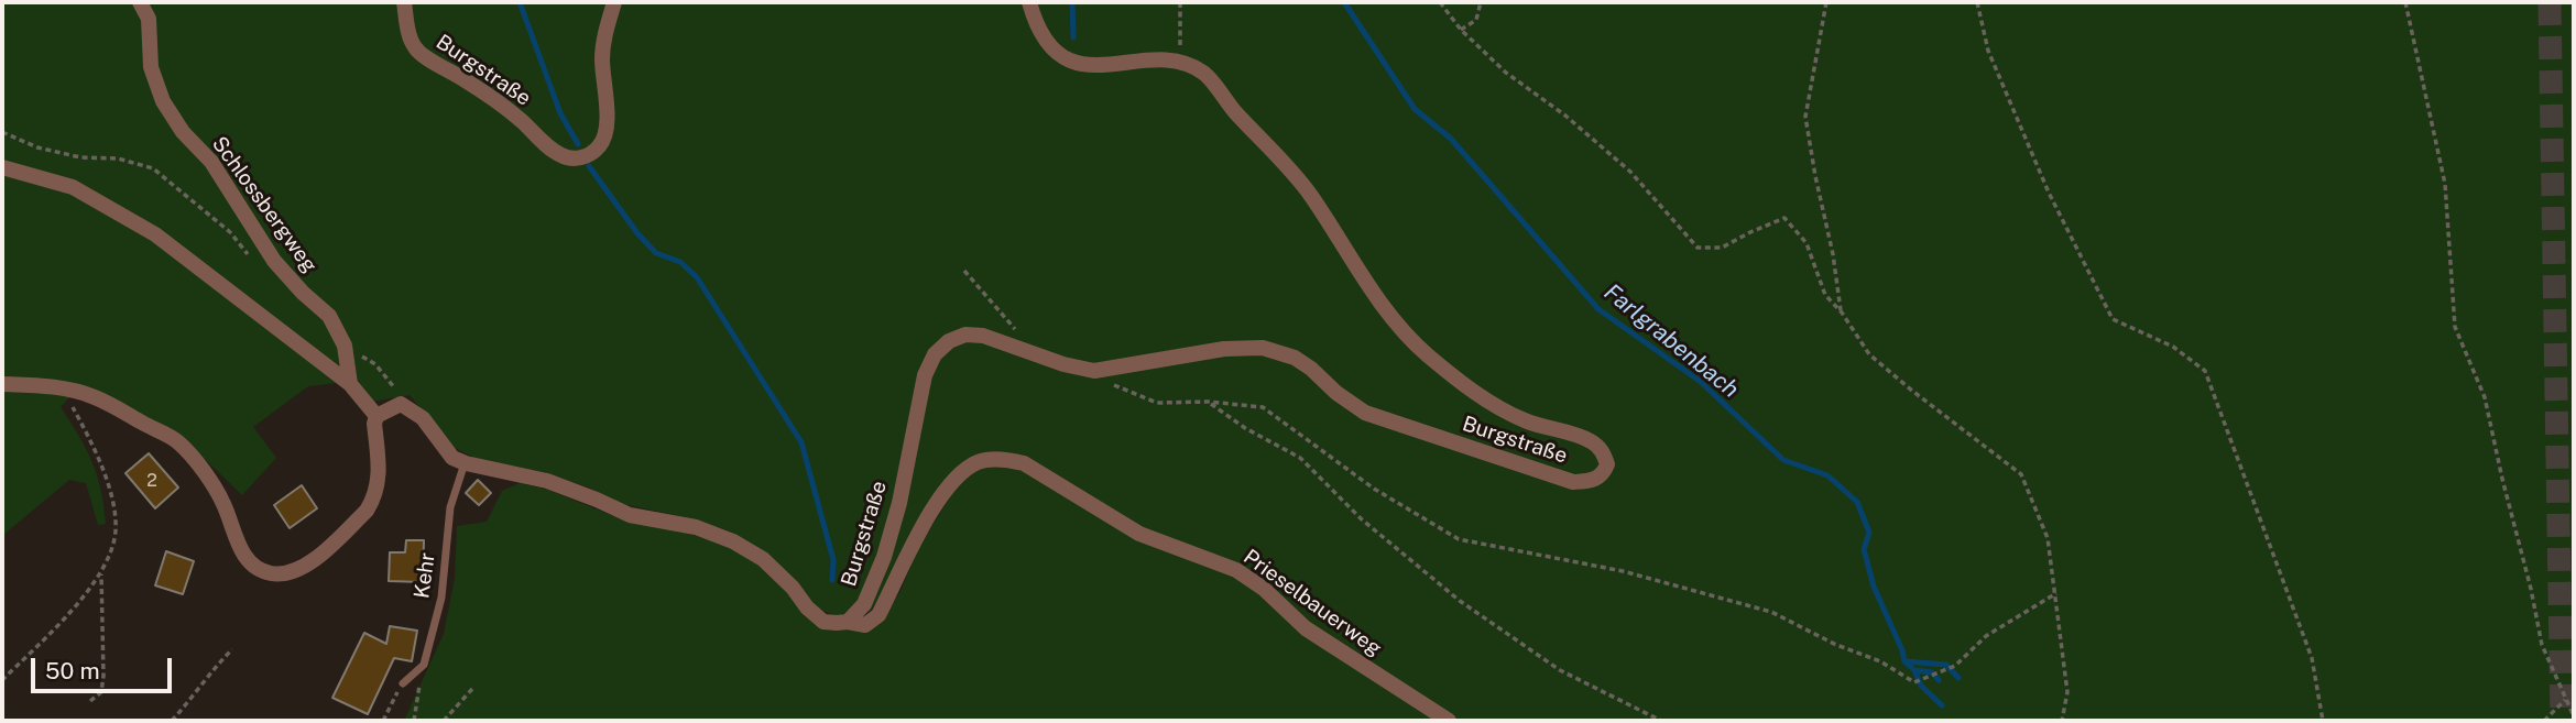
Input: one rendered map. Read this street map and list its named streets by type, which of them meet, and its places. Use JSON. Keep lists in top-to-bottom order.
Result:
{
  "streets": {
    "street": ["Burgstraße", "Schlossbergweg", "Prieselbauerweg"],
    "lane": ["Kehr"]
  },
  "crossings": [
    ["Burgstraße", "Prieselbauerweg"]
  ],
  "water": ["Farlgrabenbach"],
  "house_numbers": ["2"],
  "scale_bar": "50 m"
}
